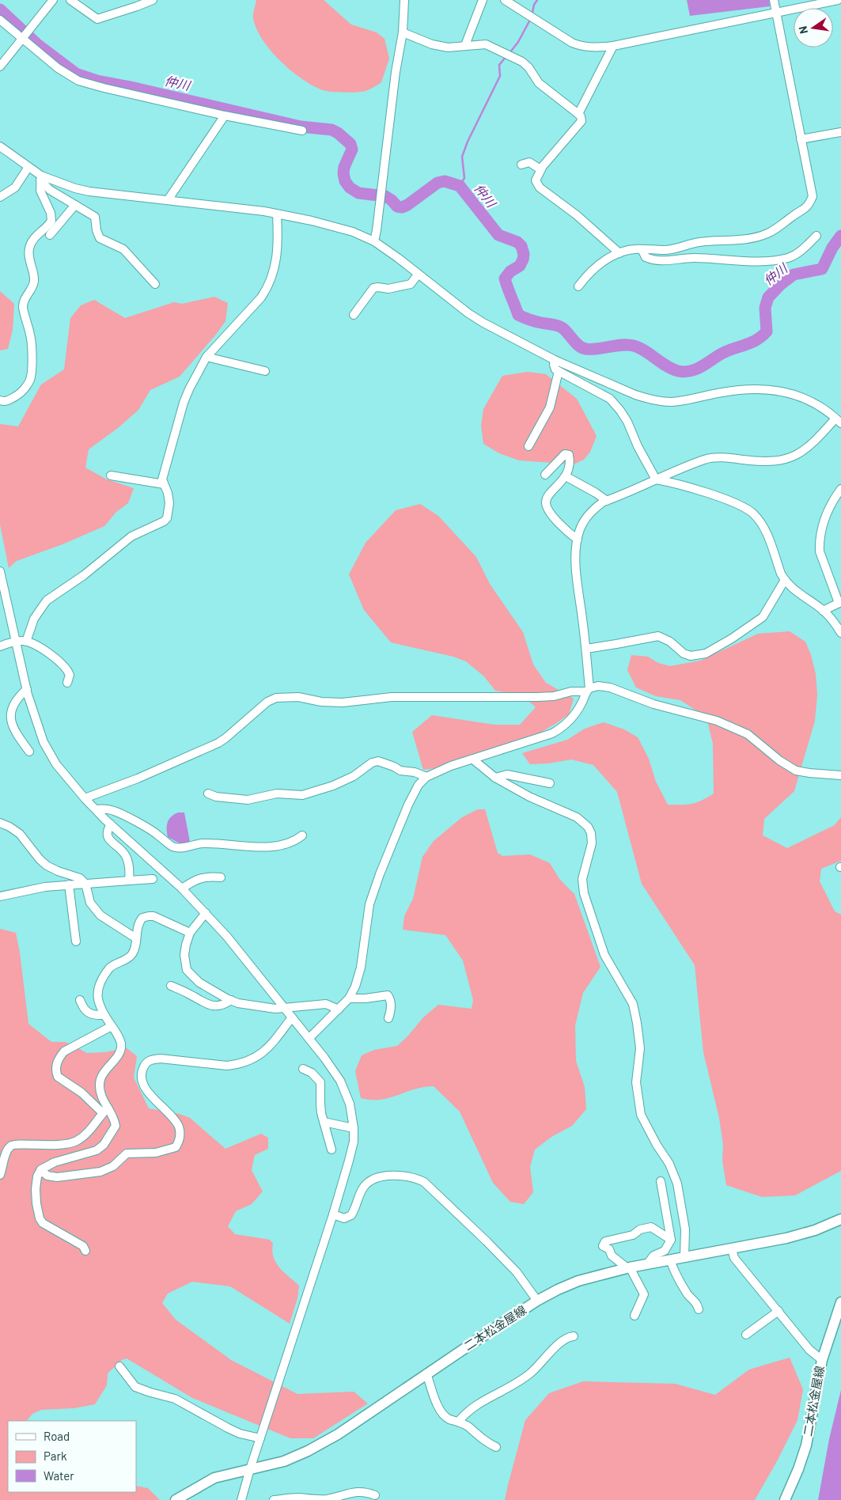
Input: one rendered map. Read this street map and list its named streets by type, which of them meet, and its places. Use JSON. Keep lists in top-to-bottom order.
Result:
{
  "streets": {
    "main road": ["二本松金屋線"]
  },
  "water": ["仲川"],
  "legend": ["Road", "Park", "Water"],
  "north": "left"
}
